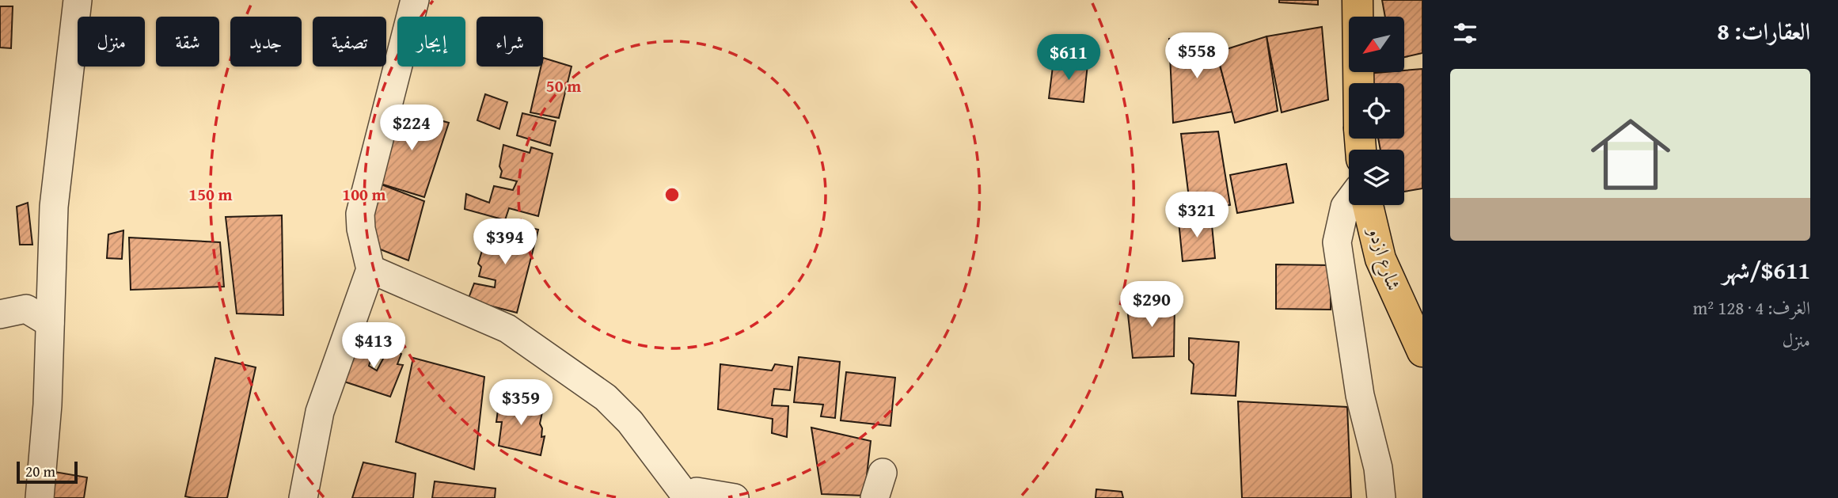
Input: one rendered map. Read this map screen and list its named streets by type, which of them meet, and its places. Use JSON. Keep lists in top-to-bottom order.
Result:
{
  "streets": {
    "main road": ["شارع ازدو"]
  },
  "scale_bar": "20 m",
  "north": "bottom left",
  "page": {
    "heading": "العقارات: 8",
    "chip": [
      "شراء",
      "إيجار",
      "تصفية",
      "جديد",
      "شقة",
      "منزل"
    ],
    "price": [
      "$558",
      "$611",
      "$224",
      "$321",
      "$394",
      "$290",
      "$413",
      "$359"
    ],
    "list": [
      {
        "name": "$611/شهر",
        "note": "الغرف: 4 · 128 m² · منزل"
      }
    ],
    "scale": "20 m"
  },
  "rings": ["50 m", "150 m", "100 m"]
}
